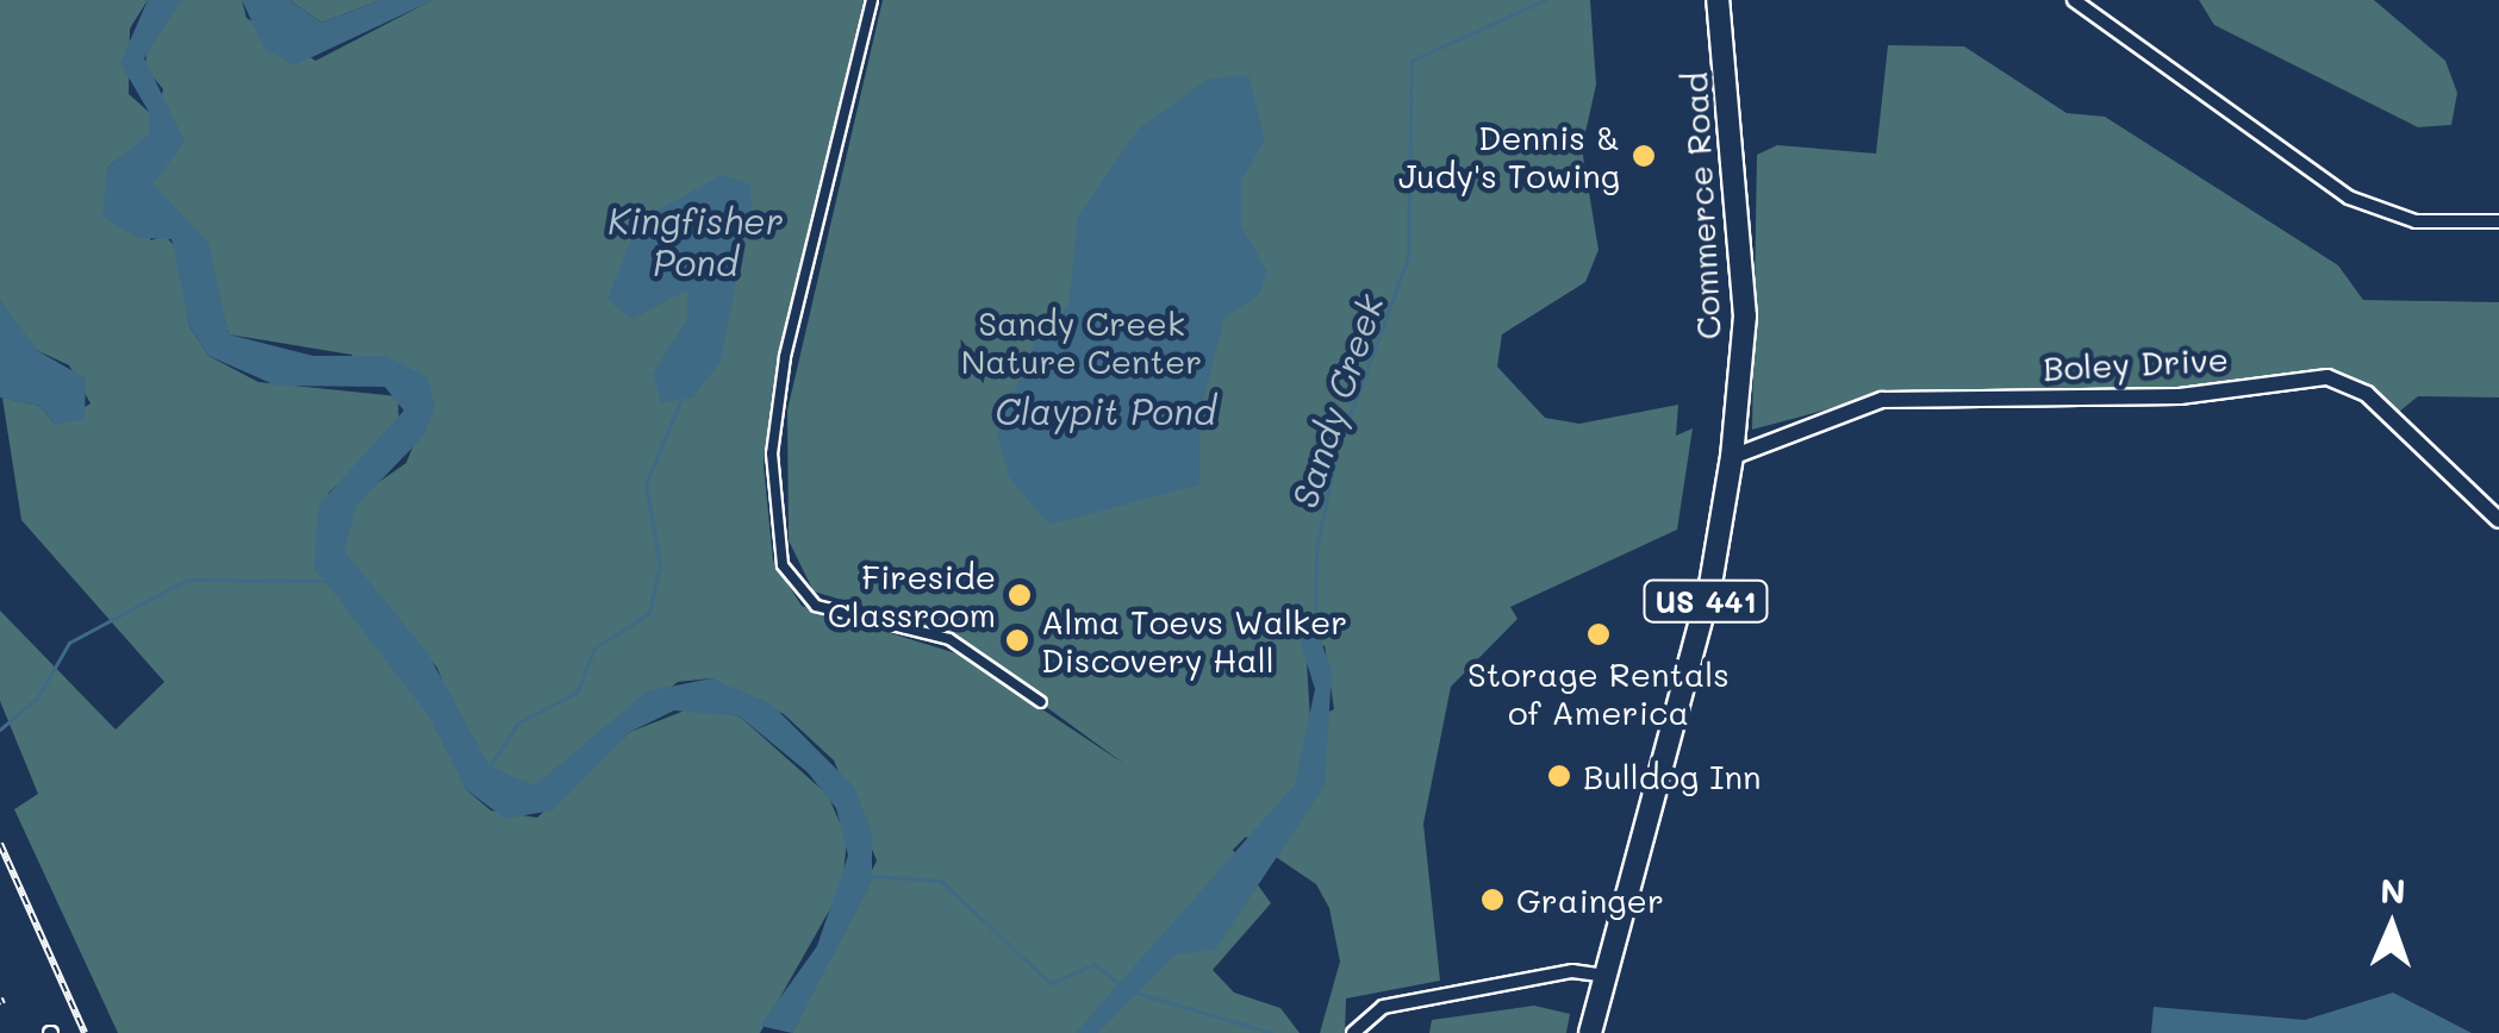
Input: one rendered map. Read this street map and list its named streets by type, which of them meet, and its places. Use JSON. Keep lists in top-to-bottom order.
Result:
{
  "streets": {
    "highway": ["Commerce Road", "US 441"],
    "street": ["Boley Drive"]
  },
  "crossings": [
    ["Commerce Road", "Boley Drive"]
  ],
  "water": ["Kingfisher Pond", "Sandy Creek", "Claypit Pond"],
  "parks": ["Sandy Creek Nature Center"],
  "places": [
    "Dennis & Judy's Towing",
    "Fireside Classroom",
    "Storage Rentals of America",
    "Alma Toevs Walker Discovery Hall",
    "Bulldog Inn",
    "Grainger"
  ],
  "north": "top"
}
